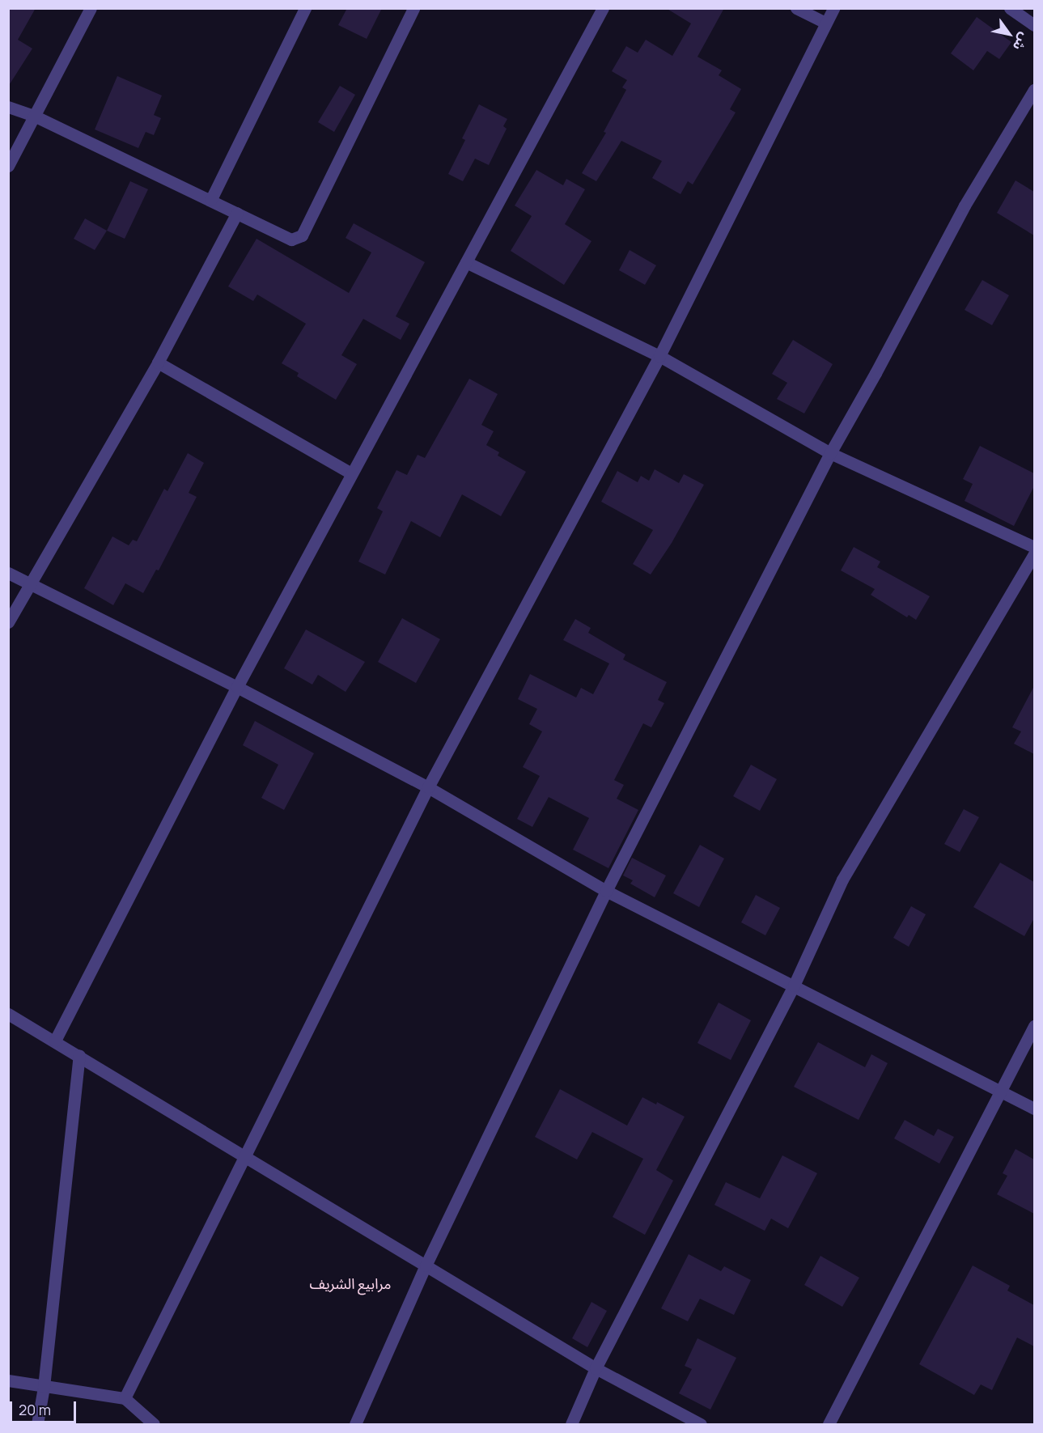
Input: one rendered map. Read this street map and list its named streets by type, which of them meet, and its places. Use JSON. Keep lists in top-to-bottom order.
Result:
{
  "districts": ["مرابيع الشريف"],
  "scale_bar": "20 m",
  "north": "bottom right"
}
